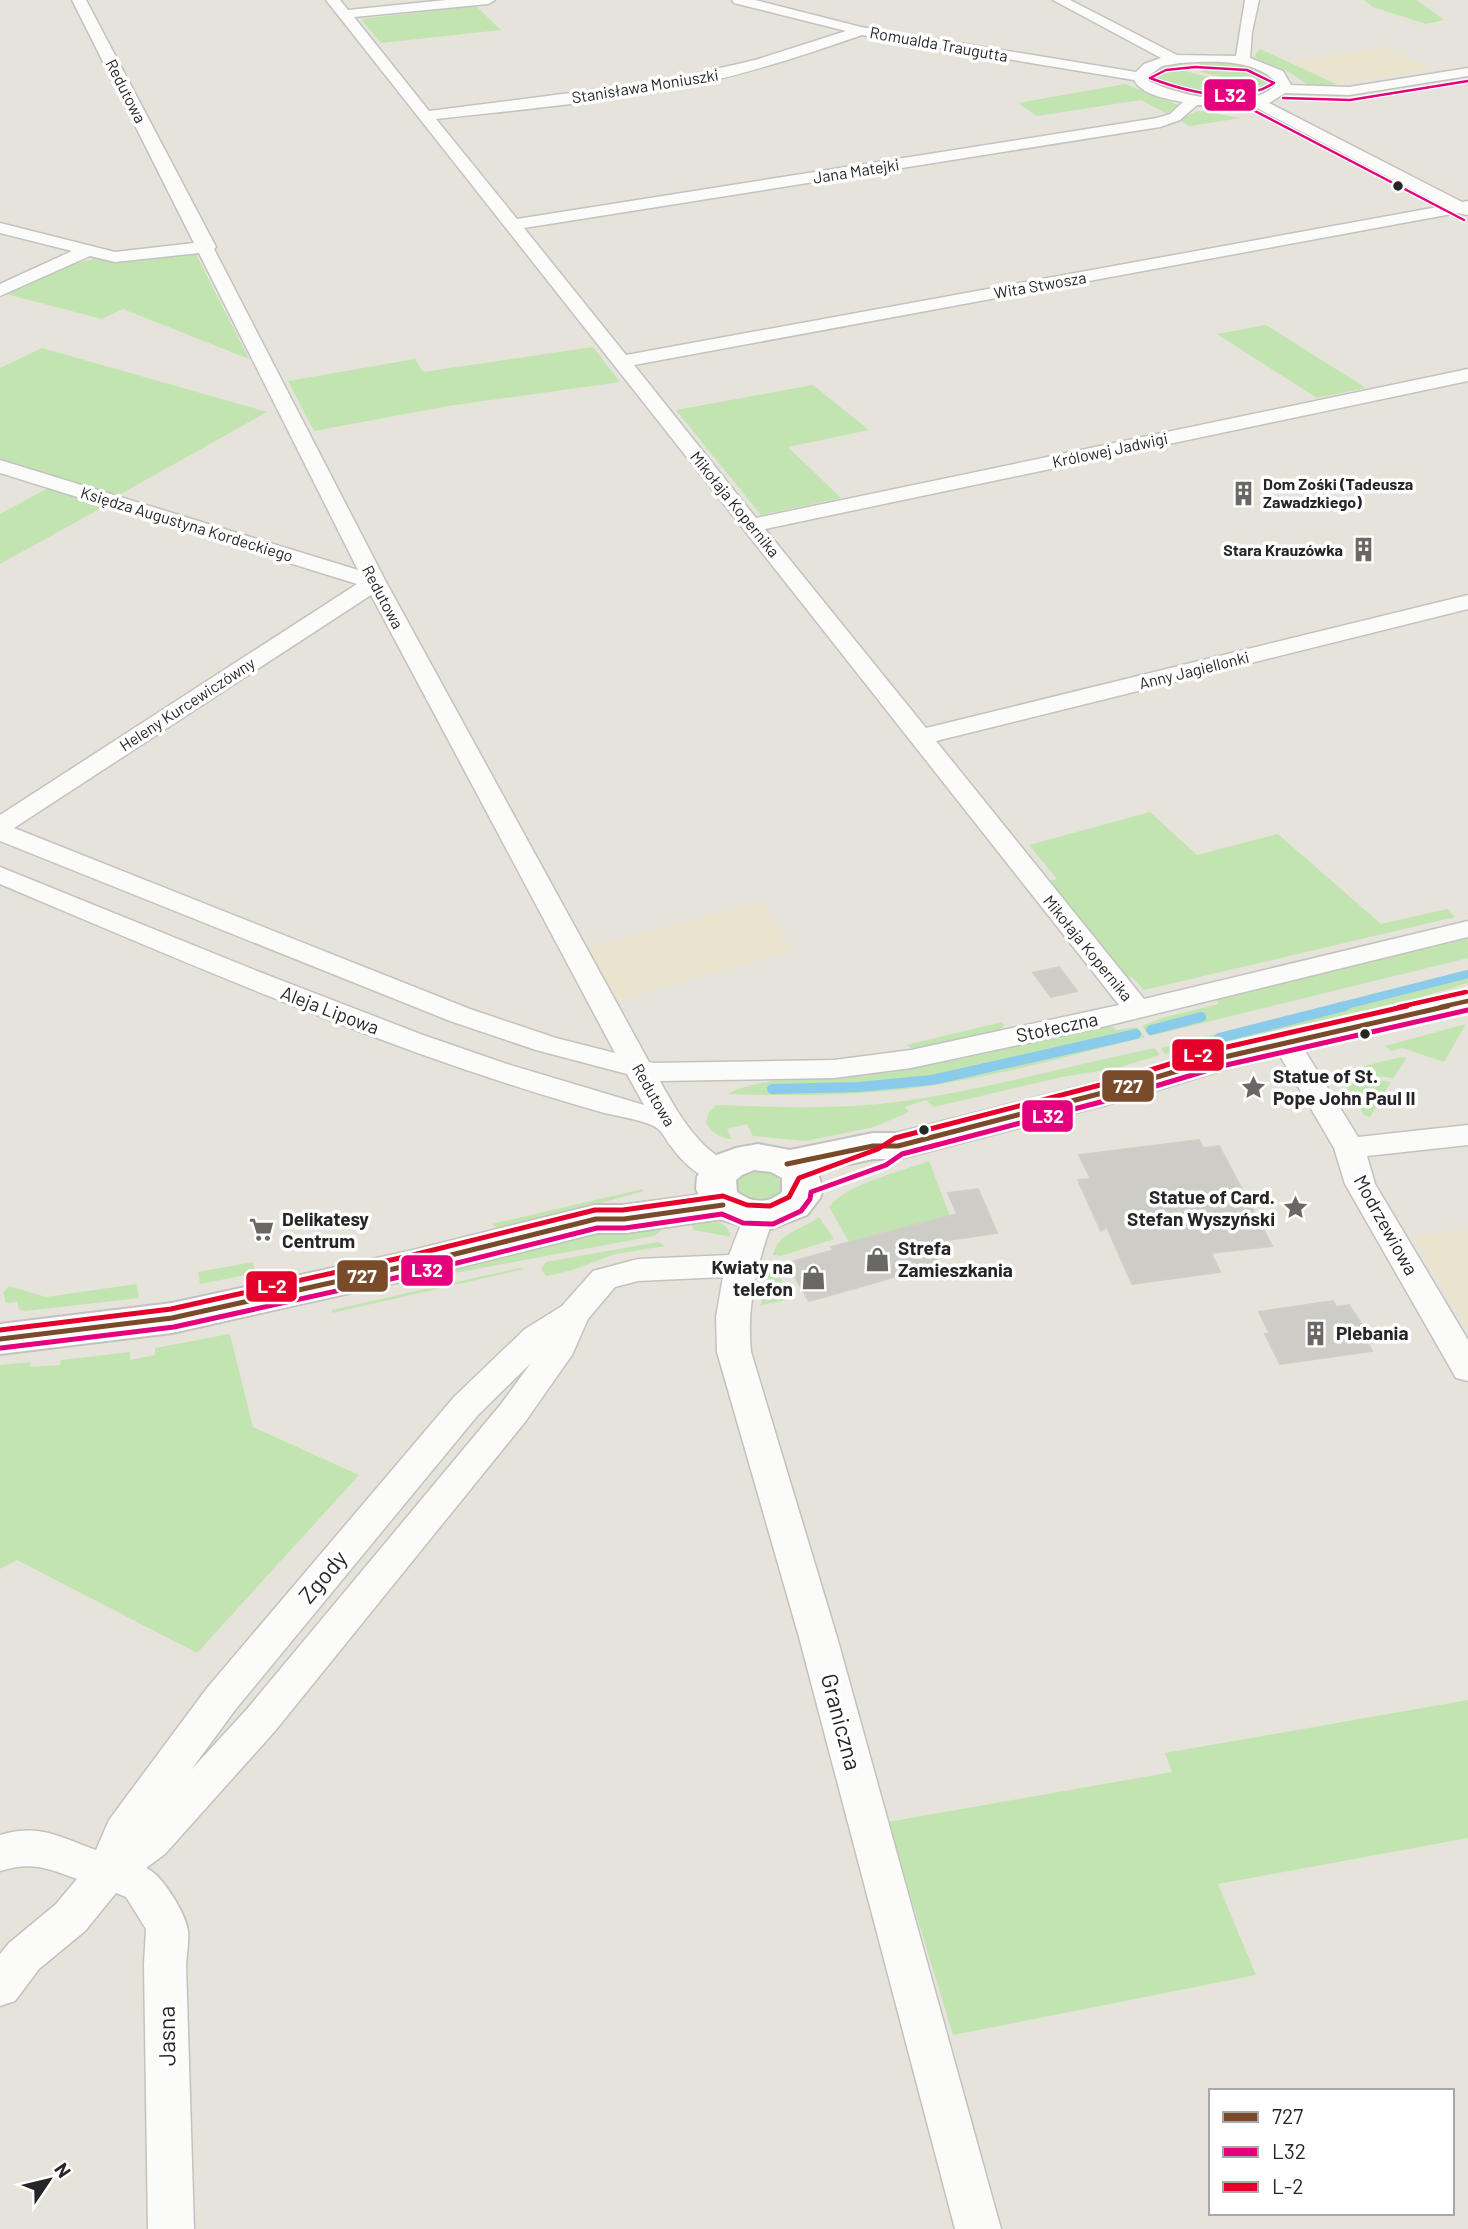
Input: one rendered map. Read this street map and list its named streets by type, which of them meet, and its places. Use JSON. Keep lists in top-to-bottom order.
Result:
{
  "streets": {
    "street": [
      "Romualda Traugutta",
      "Stanisława Moniuszki",
      "Redutowa",
      "Jana Matejki",
      "Wita Stwosza",
      "Królowej Jadwigi",
      "Mikołaja Kopernika",
      "Księdza Augustyna Kordeckiego",
      "Anny Jagiellonki",
      "Heleny Kurcewiczówny",
      "Aleja Lipowa",
      "Stołeczna",
      "Modrzewiowa",
      "Zgody",
      "Graniczna",
      "Jasna"
    ]
  },
  "crossings": [
    ["Romualda Traugutta", "Stanisława Moniuszki"],
    ["Stanisława Moniuszki", "Mikołaja Kopernika"],
    ["Redutowa", "Księdza Augustyna Kordeckiego"],
    ["Redutowa", "Heleny Kurcewiczówny"],
    ["Redutowa", "Aleja Lipowa"],
    ["Redutowa", "Stołeczna"],
    ["Redutowa", "Graniczna"],
    ["Jana Matejki", "Mikołaja Kopernika"],
    ["Wita Stwosza", "Mikołaja Kopernika"],
    ["Królowej Jadwigi", "Mikołaja Kopernika"],
    ["Mikołaja Kopernika", "Anny Jagiellonki"],
    ["Mikołaja Kopernika", "Stołeczna"],
    ["Księdza Augustyna Kordeckiego", "Heleny Kurcewiczówny"],
    ["Zgody", "Graniczna"],
    ["Zgody", "Jasna"]
  ],
  "places": {
    "building": ["Dom Zośki (Tadeusza Zawadzkiego)", "Stara Krauzówka", "Plebania"],
    "place": ["Statue of St. Pope John Paul II", "Statue of Card. Stefan Wyszyński"],
    "supermarket": ["Delikatesy Centrum"],
    "shop": ["Strefa Zamieszkania", "Kwiaty na telefon"]
  },
  "lines": ["transit line L32", "transit line L-2", "transit line 727"],
  "legend": ["727", "L32", "L-2"],
  "north": "top right"
}
